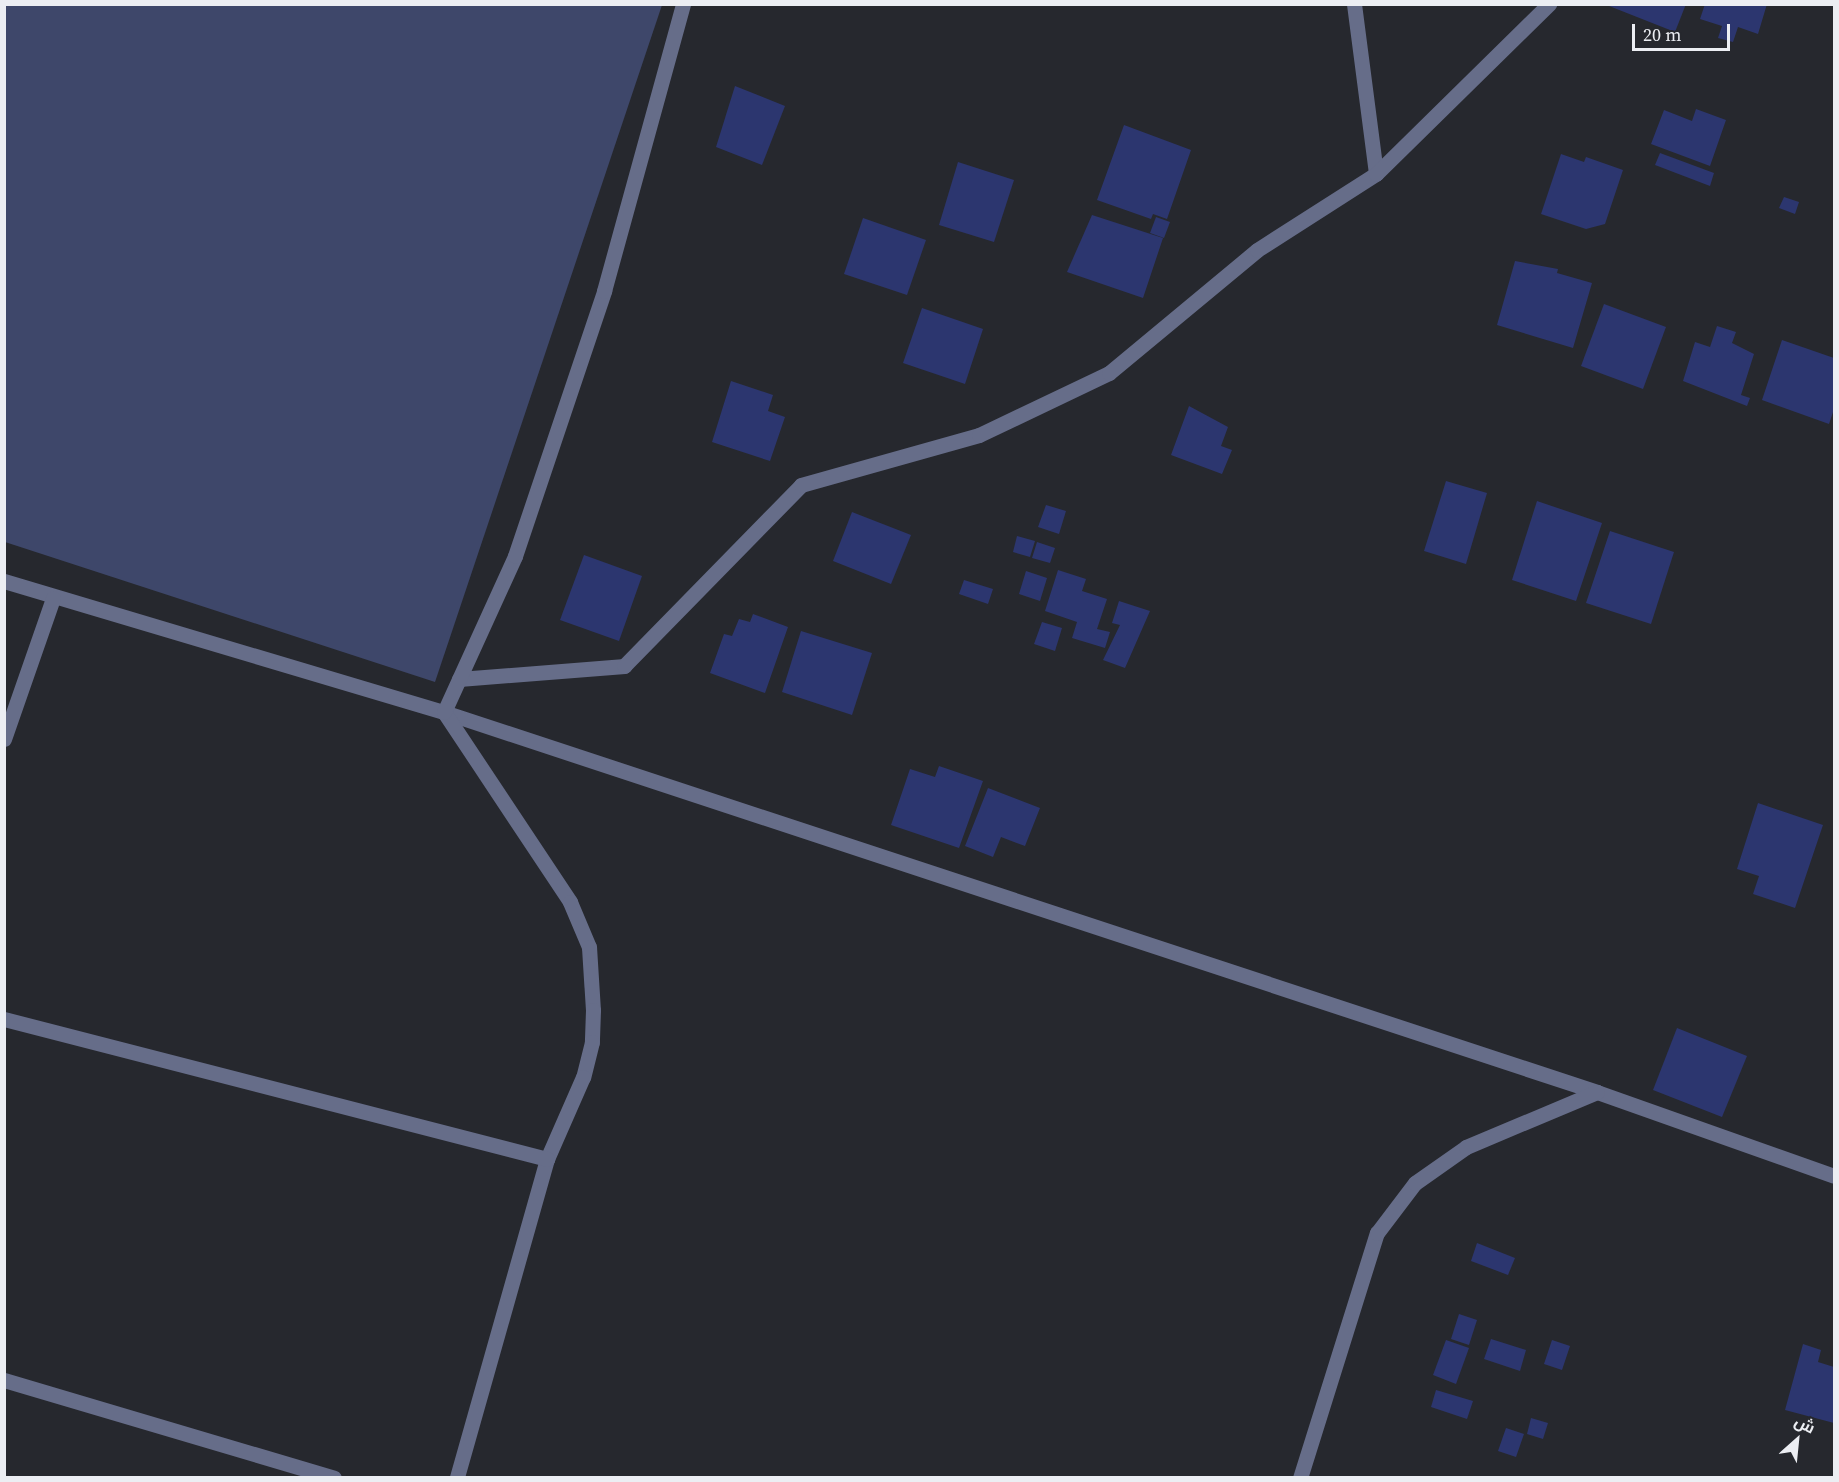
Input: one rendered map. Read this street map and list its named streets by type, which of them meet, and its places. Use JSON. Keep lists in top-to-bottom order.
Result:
{
  "scale_bar": "20 m",
  "north": "top right"
}
